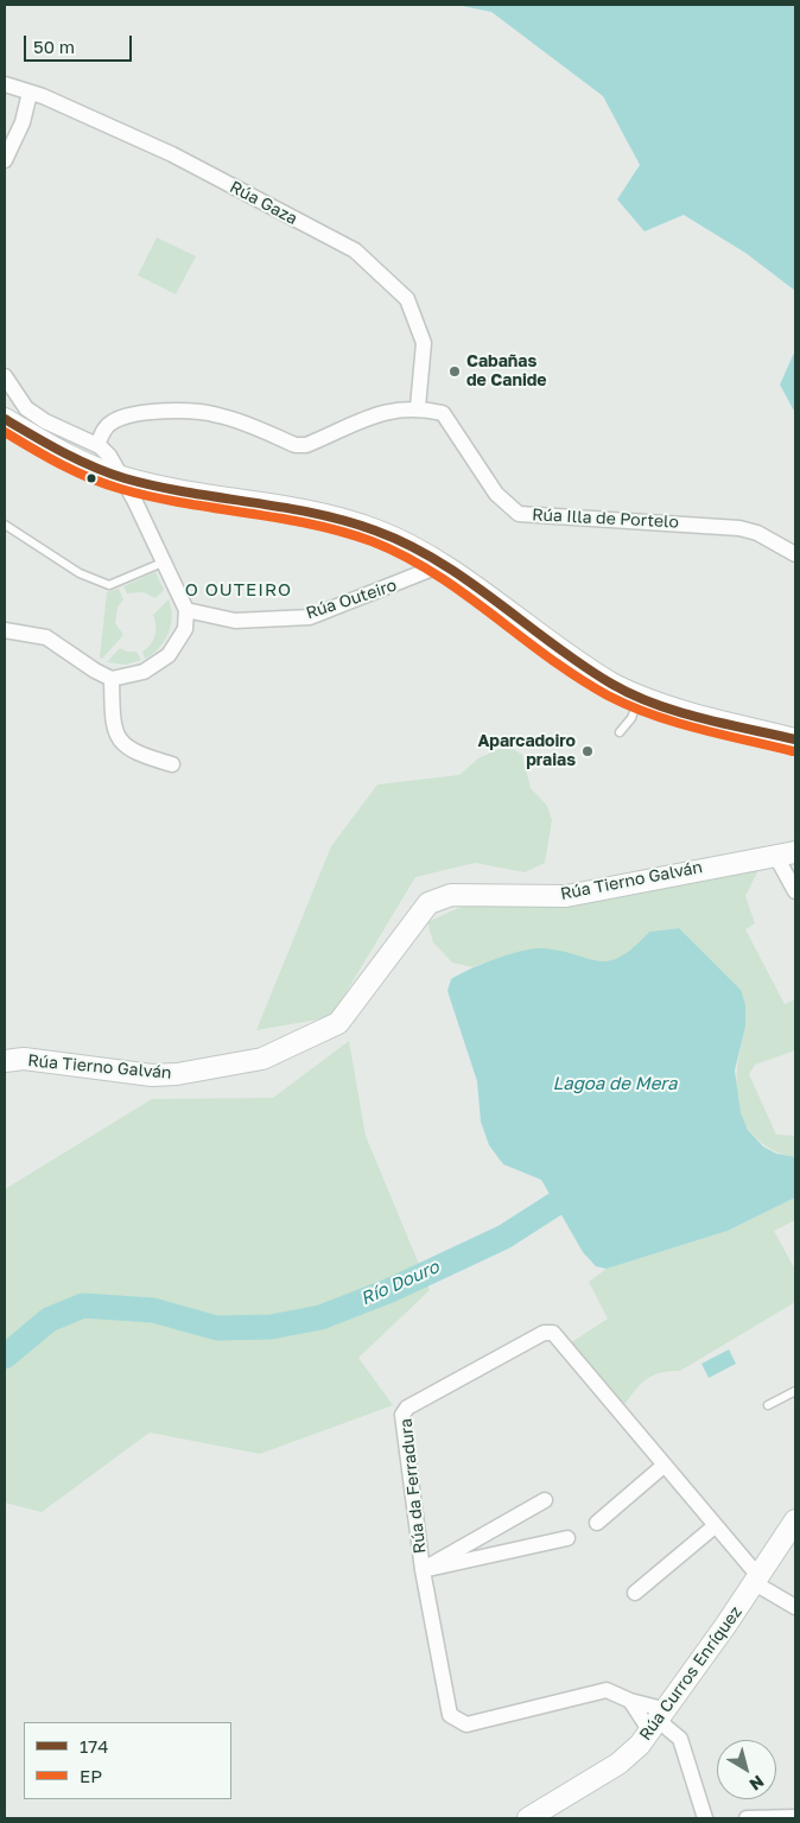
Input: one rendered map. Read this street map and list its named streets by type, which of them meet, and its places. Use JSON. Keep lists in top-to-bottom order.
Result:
{
  "streets": {
    "street": [
      "Rúa Gaza",
      "Rúa Illa de Portelo",
      "Rúa Outeiro",
      "Rúa Tierno Galván",
      "Rúa da Ferradura",
      "Rúa Curros Enríquez"
    ]
  },
  "crossings": [
    ["Rúa Gaza", "Rúa Illa de Portelo"],
    ["Rúa da Ferradura", "Rúa Curros Enríquez"]
  ],
  "districts": ["O OUTEIRO"],
  "water": ["Lagoa de Mera", "Río Douro"],
  "places": ["Cabañas de Canide", "Aparcadoiro praias"],
  "lines": ["transit line 174", "transit line EP"],
  "legend": ["174", "EP"],
  "scale_bar": "50 m",
  "north": "bottom right"
}
